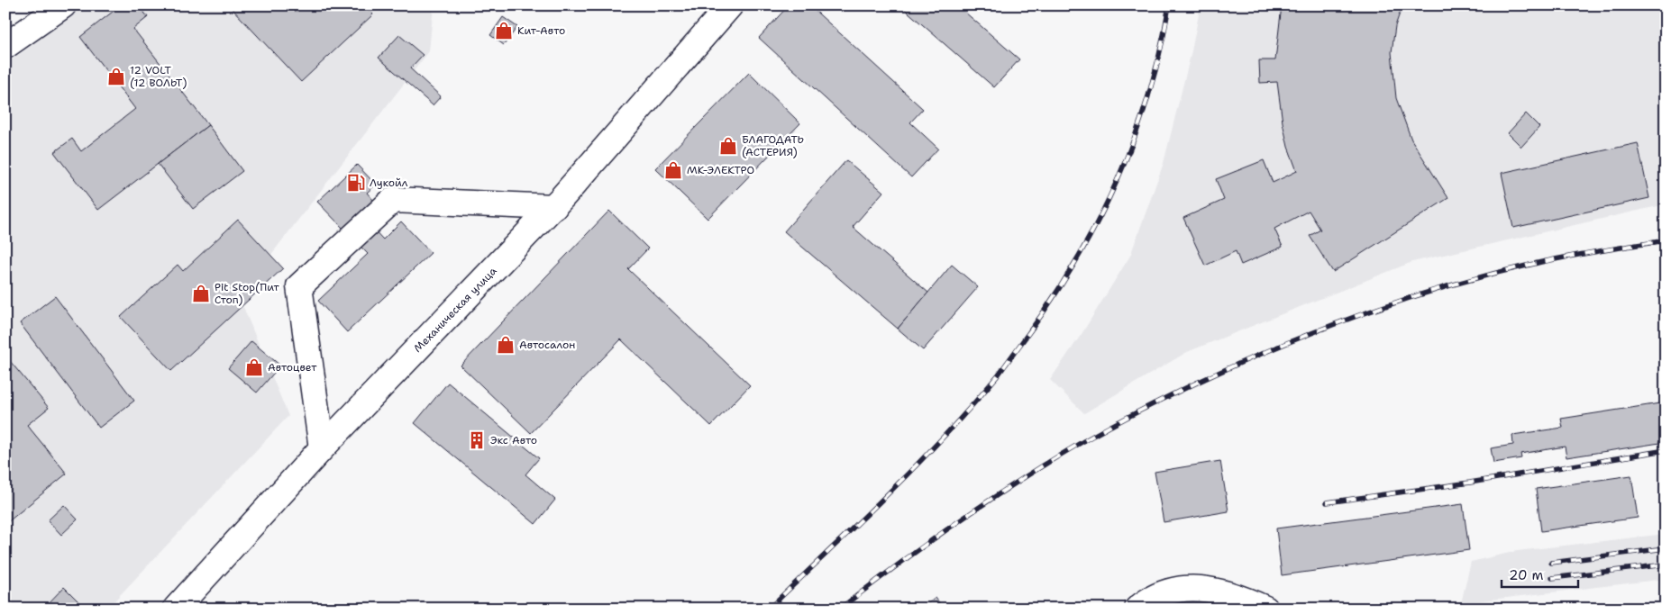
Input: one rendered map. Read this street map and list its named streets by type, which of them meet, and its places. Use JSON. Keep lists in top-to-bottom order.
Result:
{
  "streets": {
    "main road": ["Механическая улица"]
  },
  "places": {
    "shop": [
      "Кит-Авто",
      "12 VOLT (12 ВОЛЬТ)",
      "БЛАГОДАТЬ (АСТЕРИЯ)",
      "МК-ЭЛЕКТРО",
      "Pit Stop(Пит Стоп)",
      "Автосалон",
      "Автоцвет"
    ],
    "fuel station": ["Лукойл"],
    "building": ["Экс Авто"]
  },
  "scale_bar": "20 m"
}
